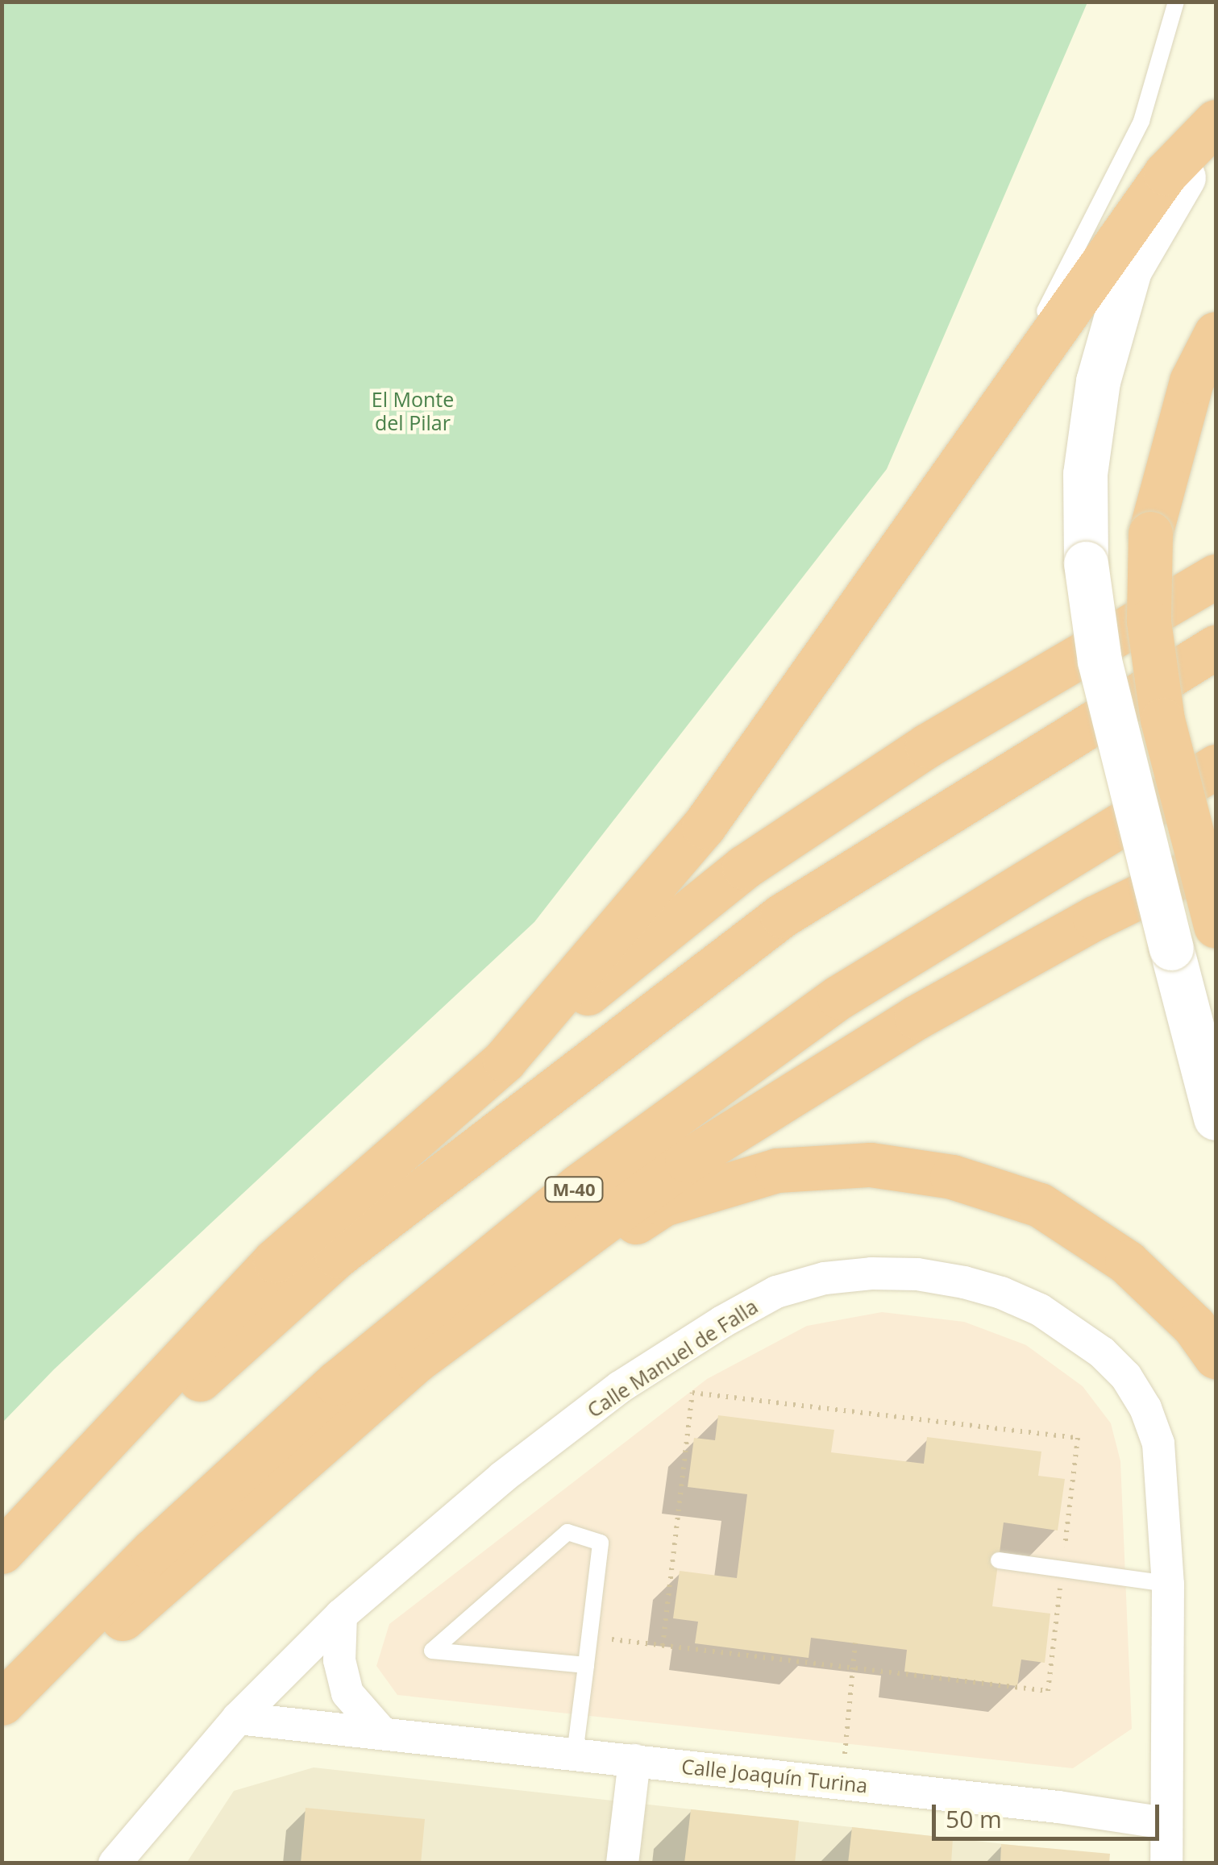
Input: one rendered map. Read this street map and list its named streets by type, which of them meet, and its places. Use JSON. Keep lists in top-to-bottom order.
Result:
{
  "streets": {
    "highway": ["M-40"],
    "street": ["Calle Manuel de Falla", "Calle Joaquín Turina"]
  },
  "crossings": [
    ["Calle Manuel de Falla", "Calle Joaquín Turina"]
  ],
  "parks": ["El Monte del Pilar"],
  "scale_bar": "50 m"
}
